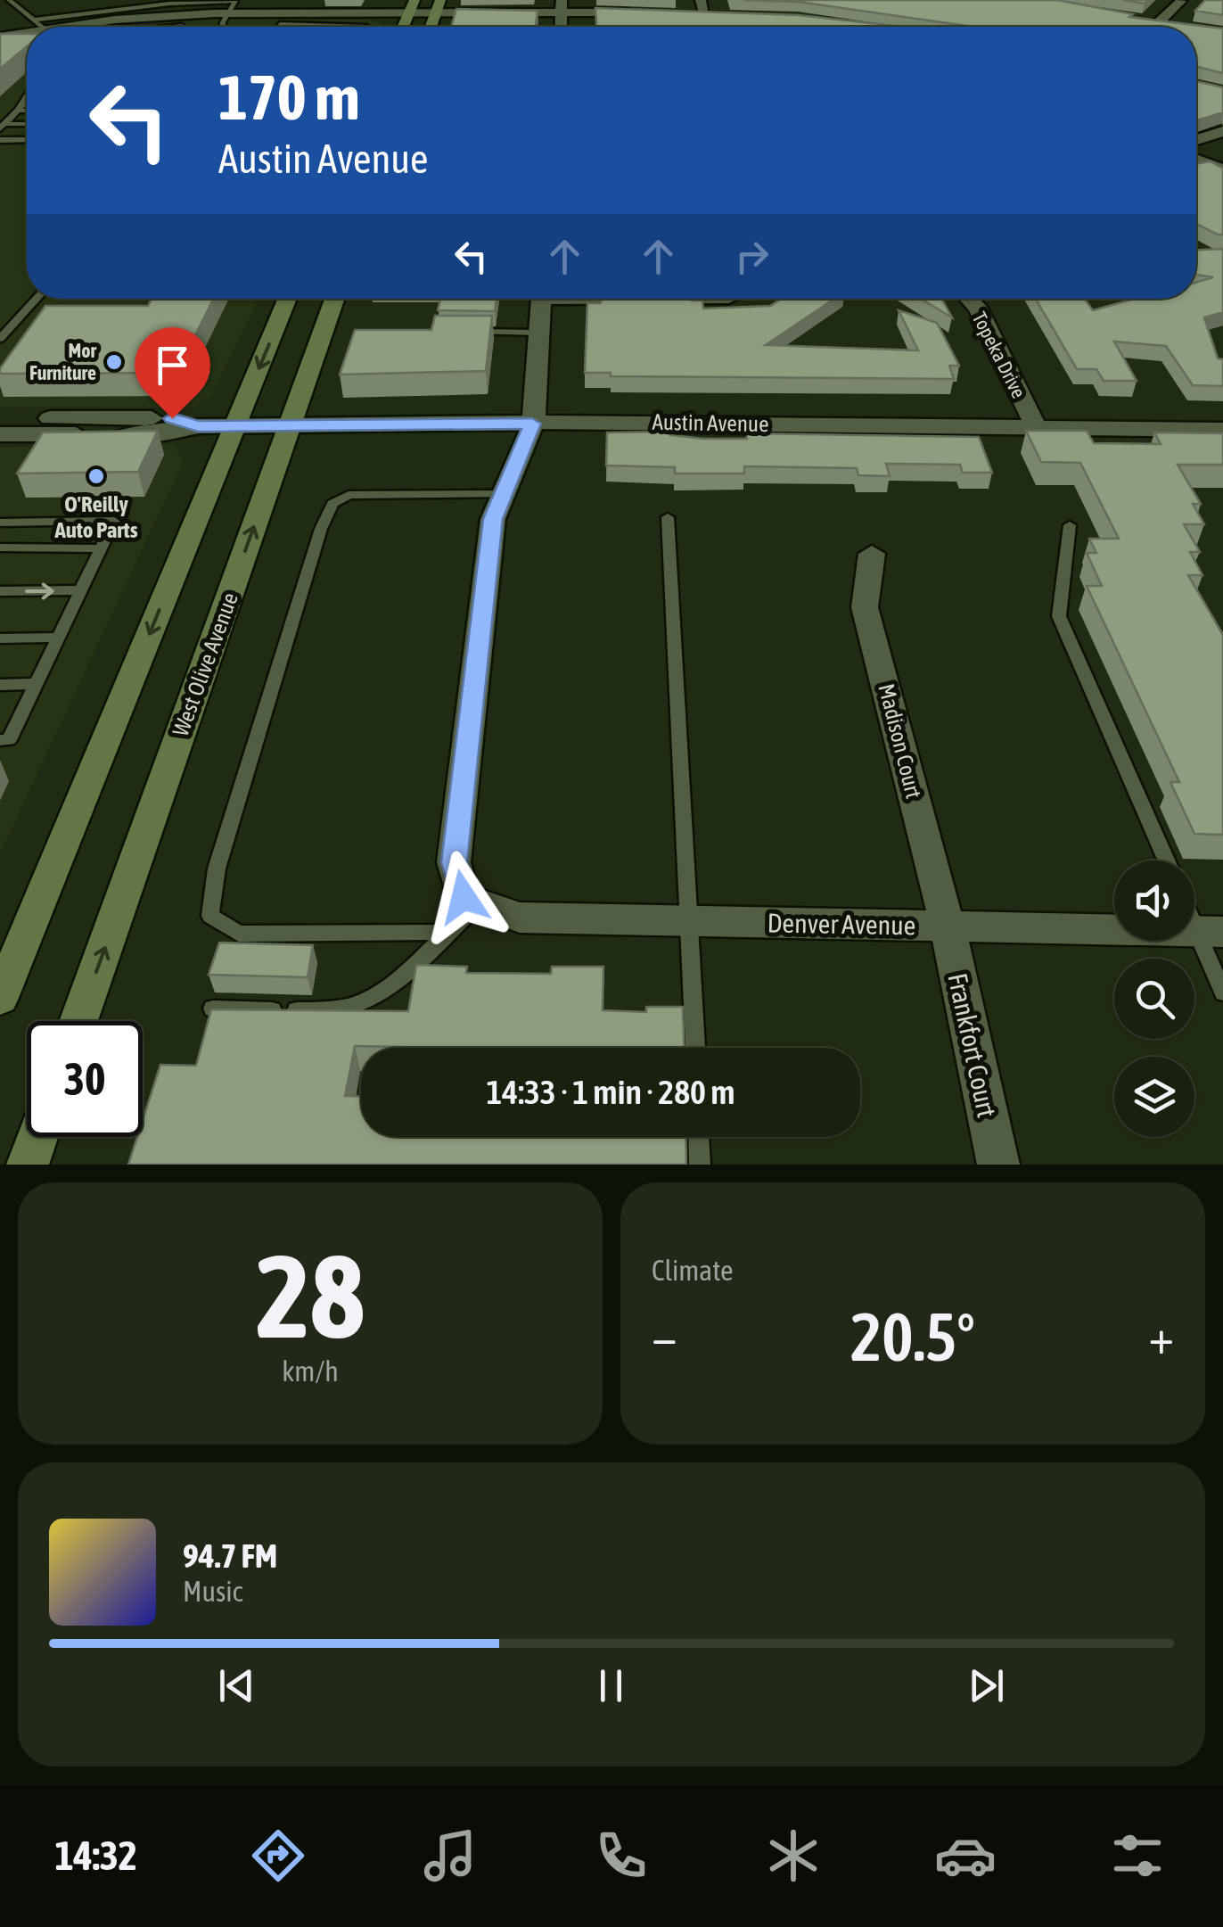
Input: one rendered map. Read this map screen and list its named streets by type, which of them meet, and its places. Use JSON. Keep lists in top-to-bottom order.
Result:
{
  "streets": {
    "main road": ["West Olive Avenue"],
    "street": [
      "Topeka Drive",
      "Austin Avenue",
      "Madison Court",
      "Denver Avenue",
      "Frankfort Court"
    ]
  },
  "crossings": [
    ["Topeka Drive", "Austin Avenue"],
    ["Austin Avenue", "West Olive Avenue"],
    ["Madison Court", "Denver Avenue"],
    ["Madison Court", "Frankfort Court"],
    ["Denver Avenue", "Frankfort Court"]
  ],
  "places": ["Mor Furniture", "O'Reilly Auto Parts"],
  "page": {
    "turn": ["170 m", "Austin Avenue"],
    "limit": "30",
    "trip": "14:33 · 1 min · 280 m",
    "tile": [
      ["28", "km/h"],
      "Climate"
    ],
    "heat": ["−", "20.5°", "+"],
    "song": ["94.7 FM", "Music"],
    "tabs": "14:32"
  }
}
